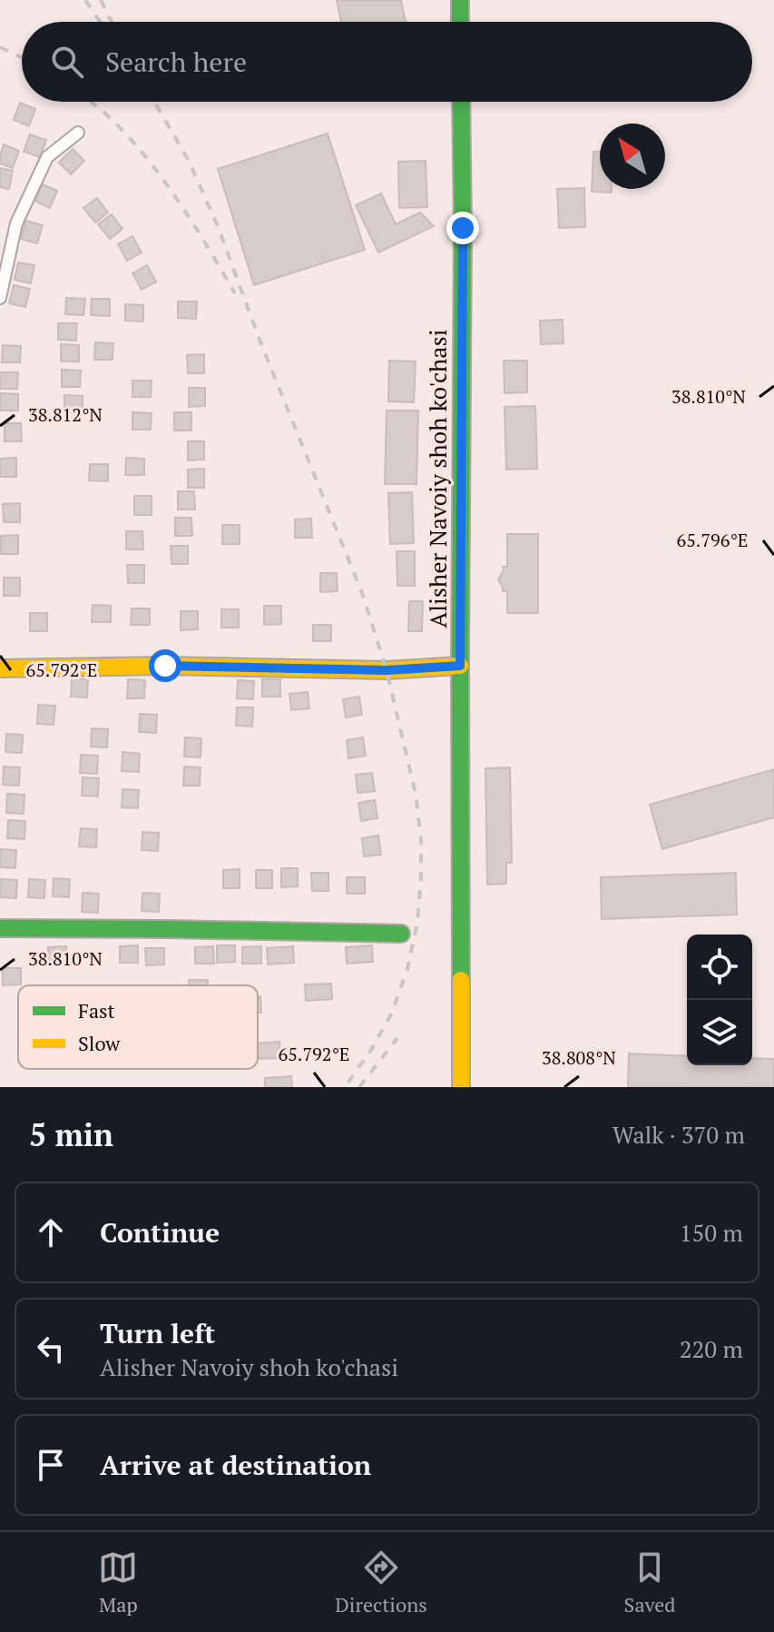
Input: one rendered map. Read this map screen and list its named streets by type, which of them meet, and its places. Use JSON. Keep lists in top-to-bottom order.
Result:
{
  "streets": {
    "street": ["Alisher Navoiy shoh ko'chasi"]
  },
  "legend": ["Fast", "Slow"],
  "north": "top left",
  "page": {
    "search": "Search here",
    "heading": ["5 min", "Walk · 370 m"],
    "list": [
      ["Continue", "150 m"],
      ["Turn left", "Alisher Navoiy shoh ko'chasi", "220 m"],
      "Arrive at destination"
    ],
    "nav": ["Map", "Directions", "Saved"]
  },
  "coordinates": [
    "38.810°N",
    "38.812°N",
    "65.796°E",
    "65.792°E",
    "38.808°N"
  ]
}
